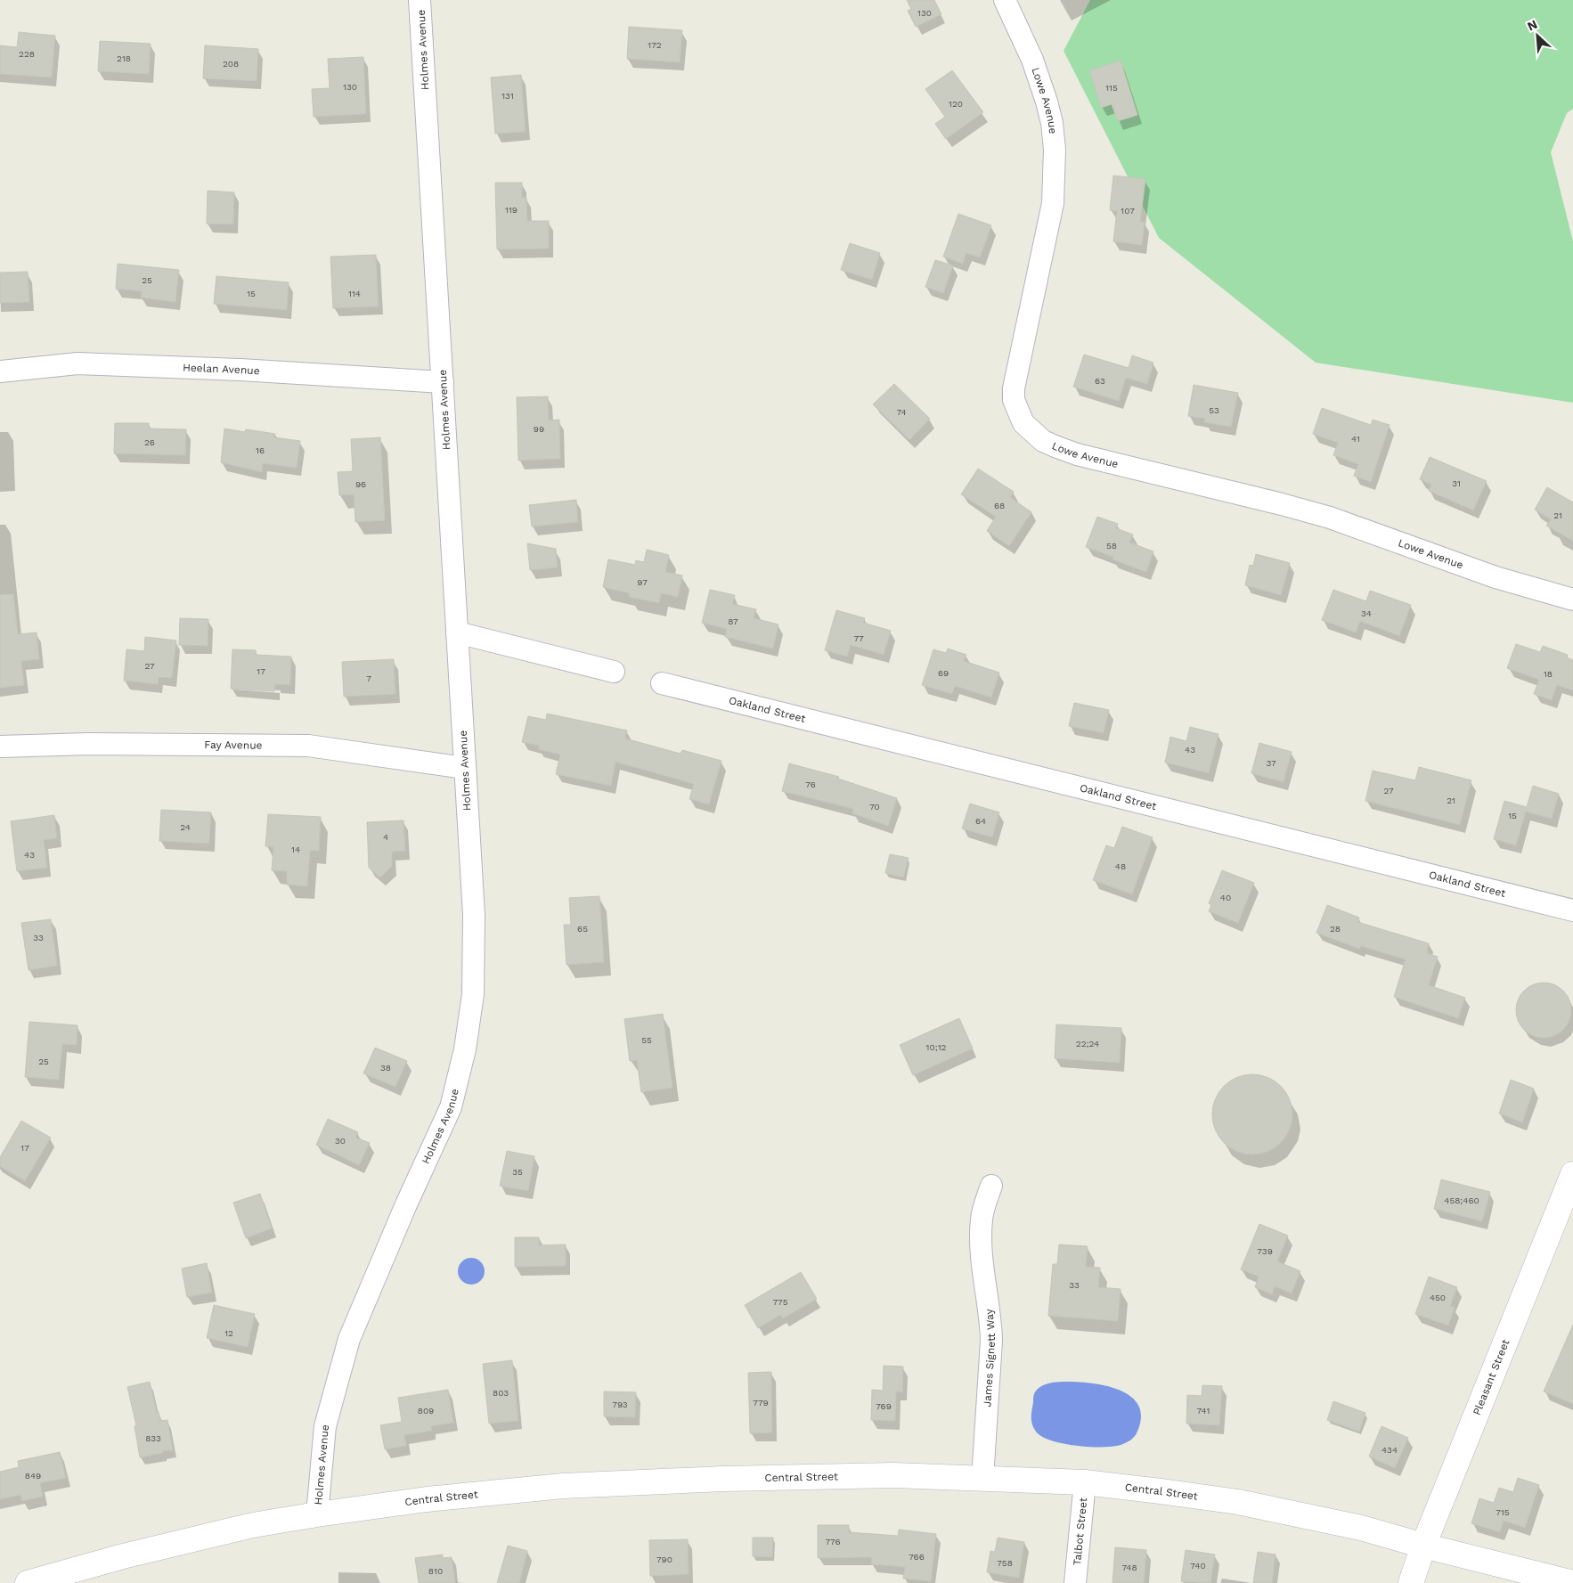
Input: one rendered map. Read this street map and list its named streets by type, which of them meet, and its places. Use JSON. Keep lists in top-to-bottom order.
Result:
{
  "streets": {
    "main road": ["Pleasant Street", "Central Street"],
    "street": [
      "Holmes Avenue",
      "Lowe Avenue",
      "Heelan Avenue",
      "Oakland Street",
      "Fay Avenue",
      "James Signett Way",
      "Talbot Street"
    ]
  },
  "crossings": [
    ["Holmes Avenue", "Heelan Avenue"],
    ["Holmes Avenue", "Fay Avenue"],
    ["Holmes Avenue", "Central Street"],
    ["James Signett Way", "Central Street"],
    ["Pleasant Street", "Central Street"],
    ["Central Street", "Talbot Street"]
  ],
  "house_numbers": [
    "130",
    "172",
    "228",
    "218",
    "208",
    "130",
    "115",
    "131",
    "120",
    "119",
    "107",
    "25",
    "15",
    "114",
    "63",
    "53",
    "74",
    "99",
    "41",
    "26",
    "16",
    "31",
    "96",
    "68",
    "21",
    "58",
    "97",
    "34",
    "87",
    "77",
    "27",
    "17",
    "69",
    "18",
    "7",
    "43",
    "37",
    "76",
    "27",
    "21",
    "70",
    "15",
    "64",
    "24",
    "4",
    "14",
    "43",
    "48",
    "40",
    "65",
    "28",
    "33",
    "55",
    "22;24",
    "10;12",
    "25",
    "38",
    "30",
    "17",
    "35",
    "458;460",
    "739",
    "33",
    "450",
    "775",
    "12",
    "803",
    "779",
    "793",
    "769",
    "809",
    "741",
    "833",
    "434",
    "849",
    "715",
    "776",
    "766",
    "790",
    "758",
    "740",
    "748",
    "810"
  ],
  "north": "top left"
}
